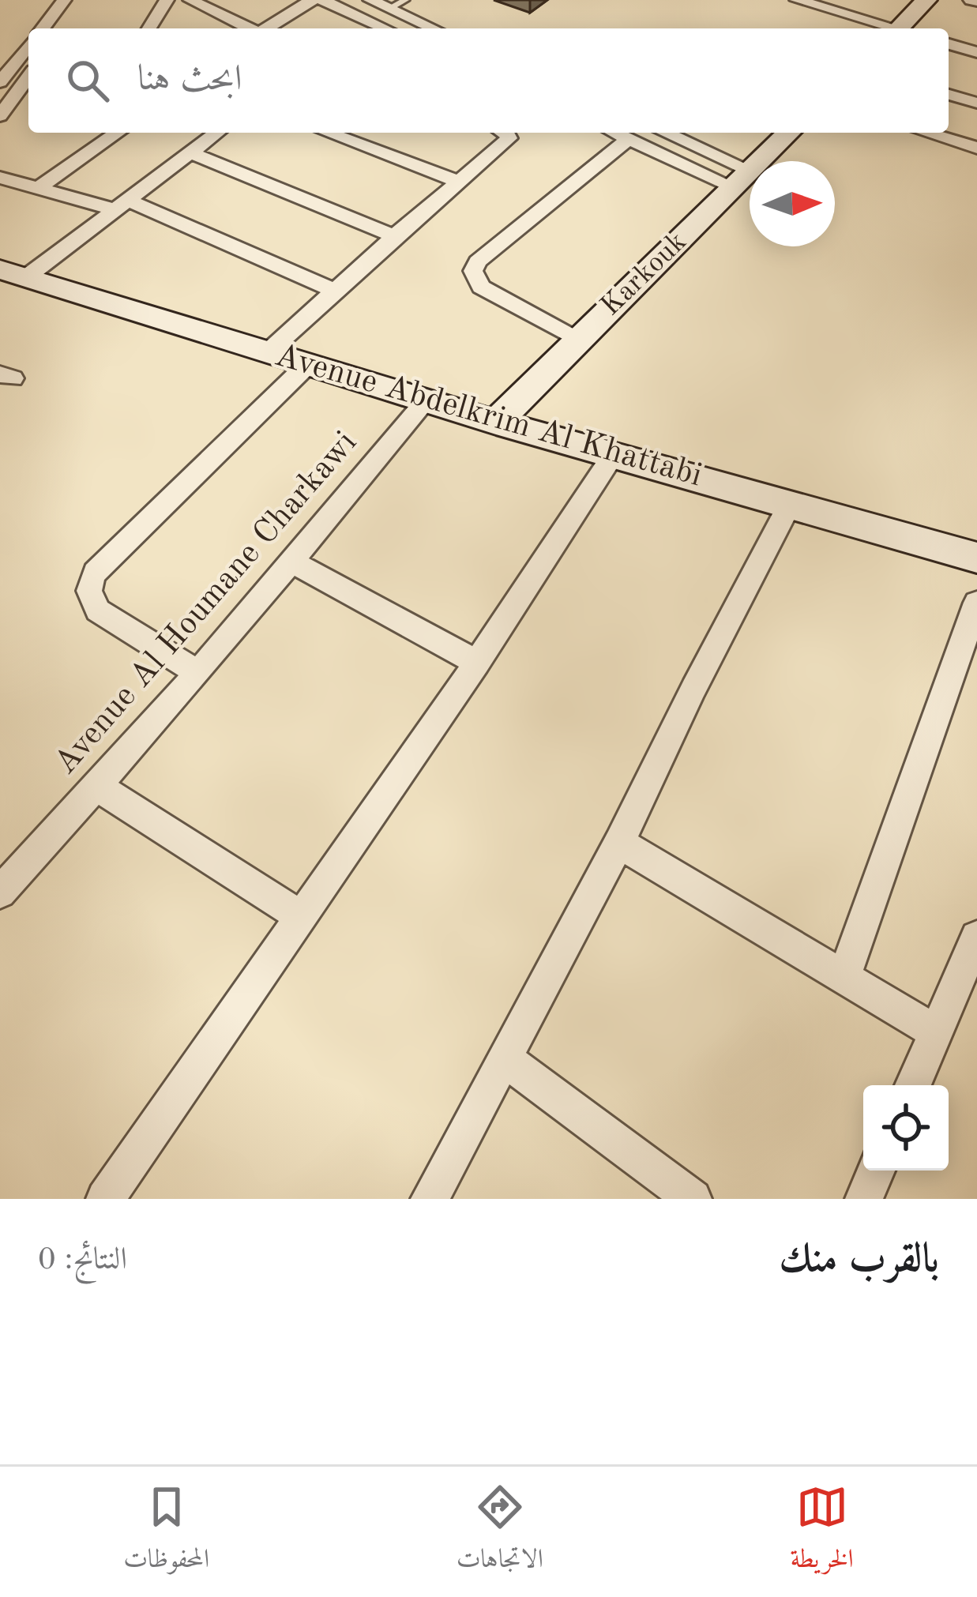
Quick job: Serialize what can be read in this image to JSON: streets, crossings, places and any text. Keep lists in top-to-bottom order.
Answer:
{
  "streets": {
    "main road": ["Karkouk", "Avenue Abdelkrim Al Khattabi"],
    "street": ["Avenue Al Houmane Charkawi"]
  },
  "crossings": [
    ["Karkouk", "Avenue Abdelkrim Al Khattabi"],
    ["Avenue Abdelkrim Al Khattabi", "Avenue Al Houmane Charkawi"]
  ],
  "north": "right",
  "page": {
    "search": "ابحث هنا",
    "heading": ["بالقرب منك", "النتائج: 0"],
    "nav": ["الخريطة", "الاتجاهات", "المحفوظات"]
  }
}
